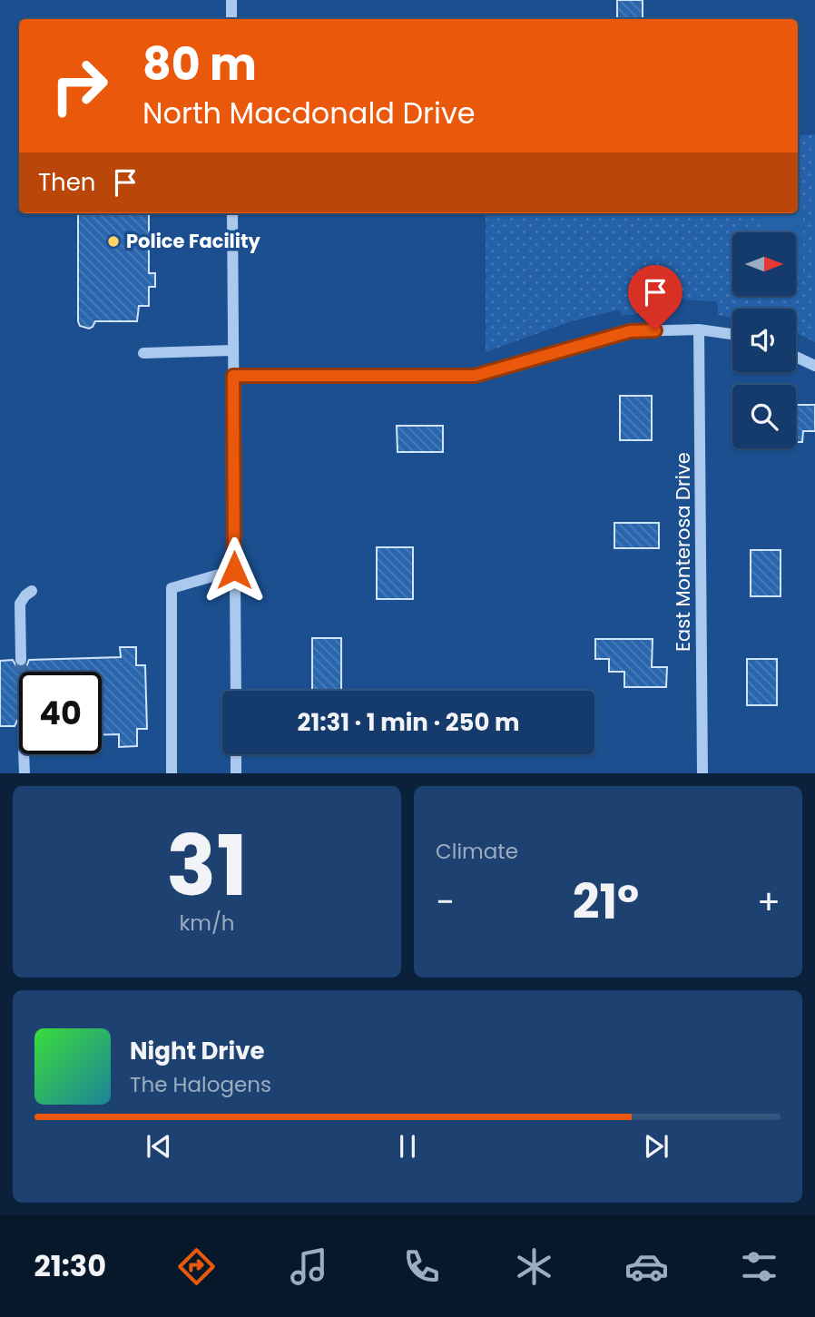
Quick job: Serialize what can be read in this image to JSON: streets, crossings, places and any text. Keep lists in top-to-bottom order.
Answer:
{
  "streets": {
    "street": ["East Monterosa Drive"]
  },
  "places": ["Police Facility"],
  "north": "right",
  "page": {
    "turn": ["80 m", "North Macdonald Drive"],
    "then": "Then",
    "limit": "40",
    "trip": "21:31 · 1 min · 250 m",
    "tile": [
      ["31", "km/h"],
      "Climate"
    ],
    "heat": ["−", "21°", "+"],
    "song": ["Night Drive", "The Halogens"],
    "tabs": "21:30"
  }
}
